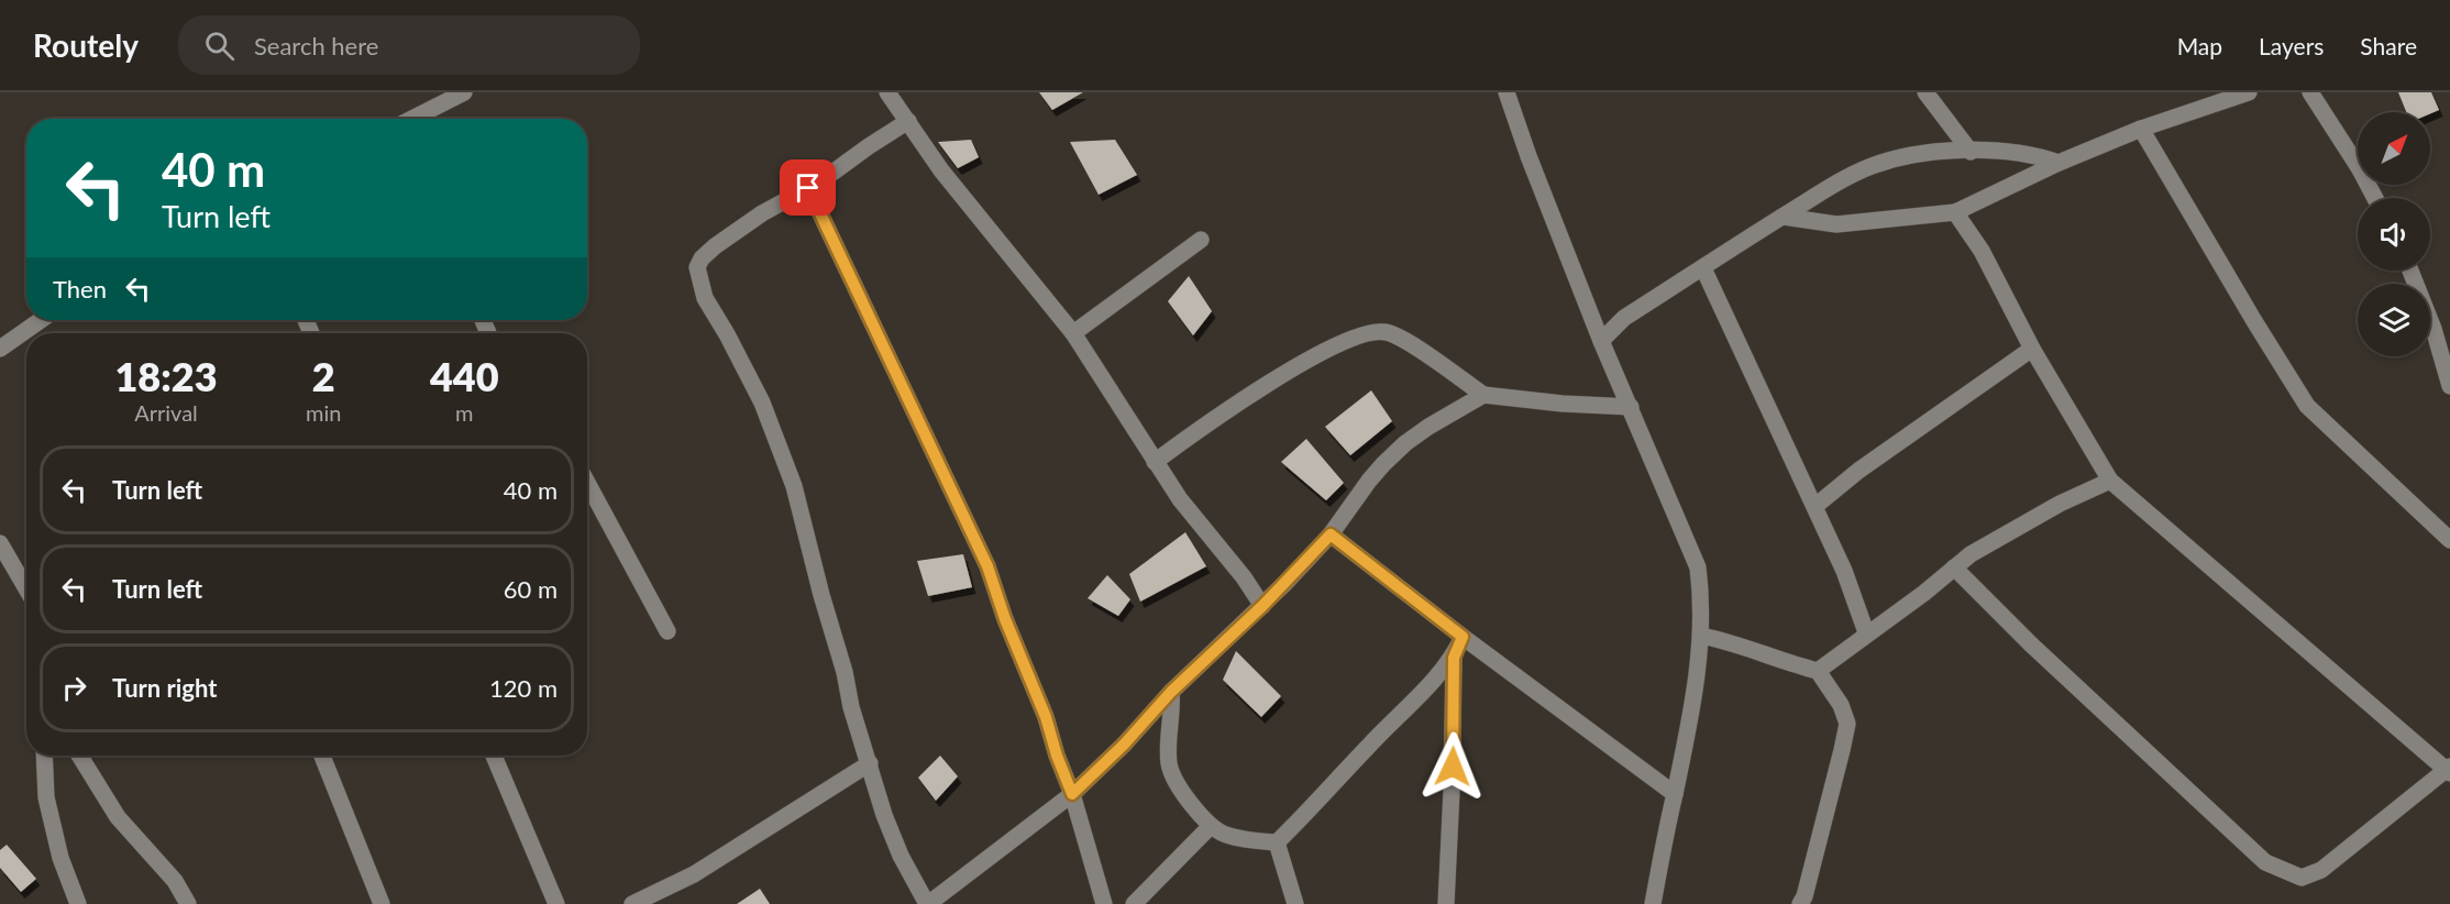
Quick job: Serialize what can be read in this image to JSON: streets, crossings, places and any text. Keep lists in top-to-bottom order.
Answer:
{
  "north": "top right",
  "page": {
    "header": "Routely",
    "search": "Search here",
    "nav": ["Map", "Layers", "Share"],
    "turn": ["40 m", "Turn left"],
    "then": "Then",
    "eta": [
      "18:23",
      "Arrival",
      "2",
      "min",
      "440",
      "m"
    ],
    "list": [
      {
        "name": "Turn left",
        "value": "40 m"
      },
      {
        "name": "Turn left",
        "value": "60 m"
      },
      {
        "name": "Turn right",
        "value": "120 m"
      }
    ]
  }
}
